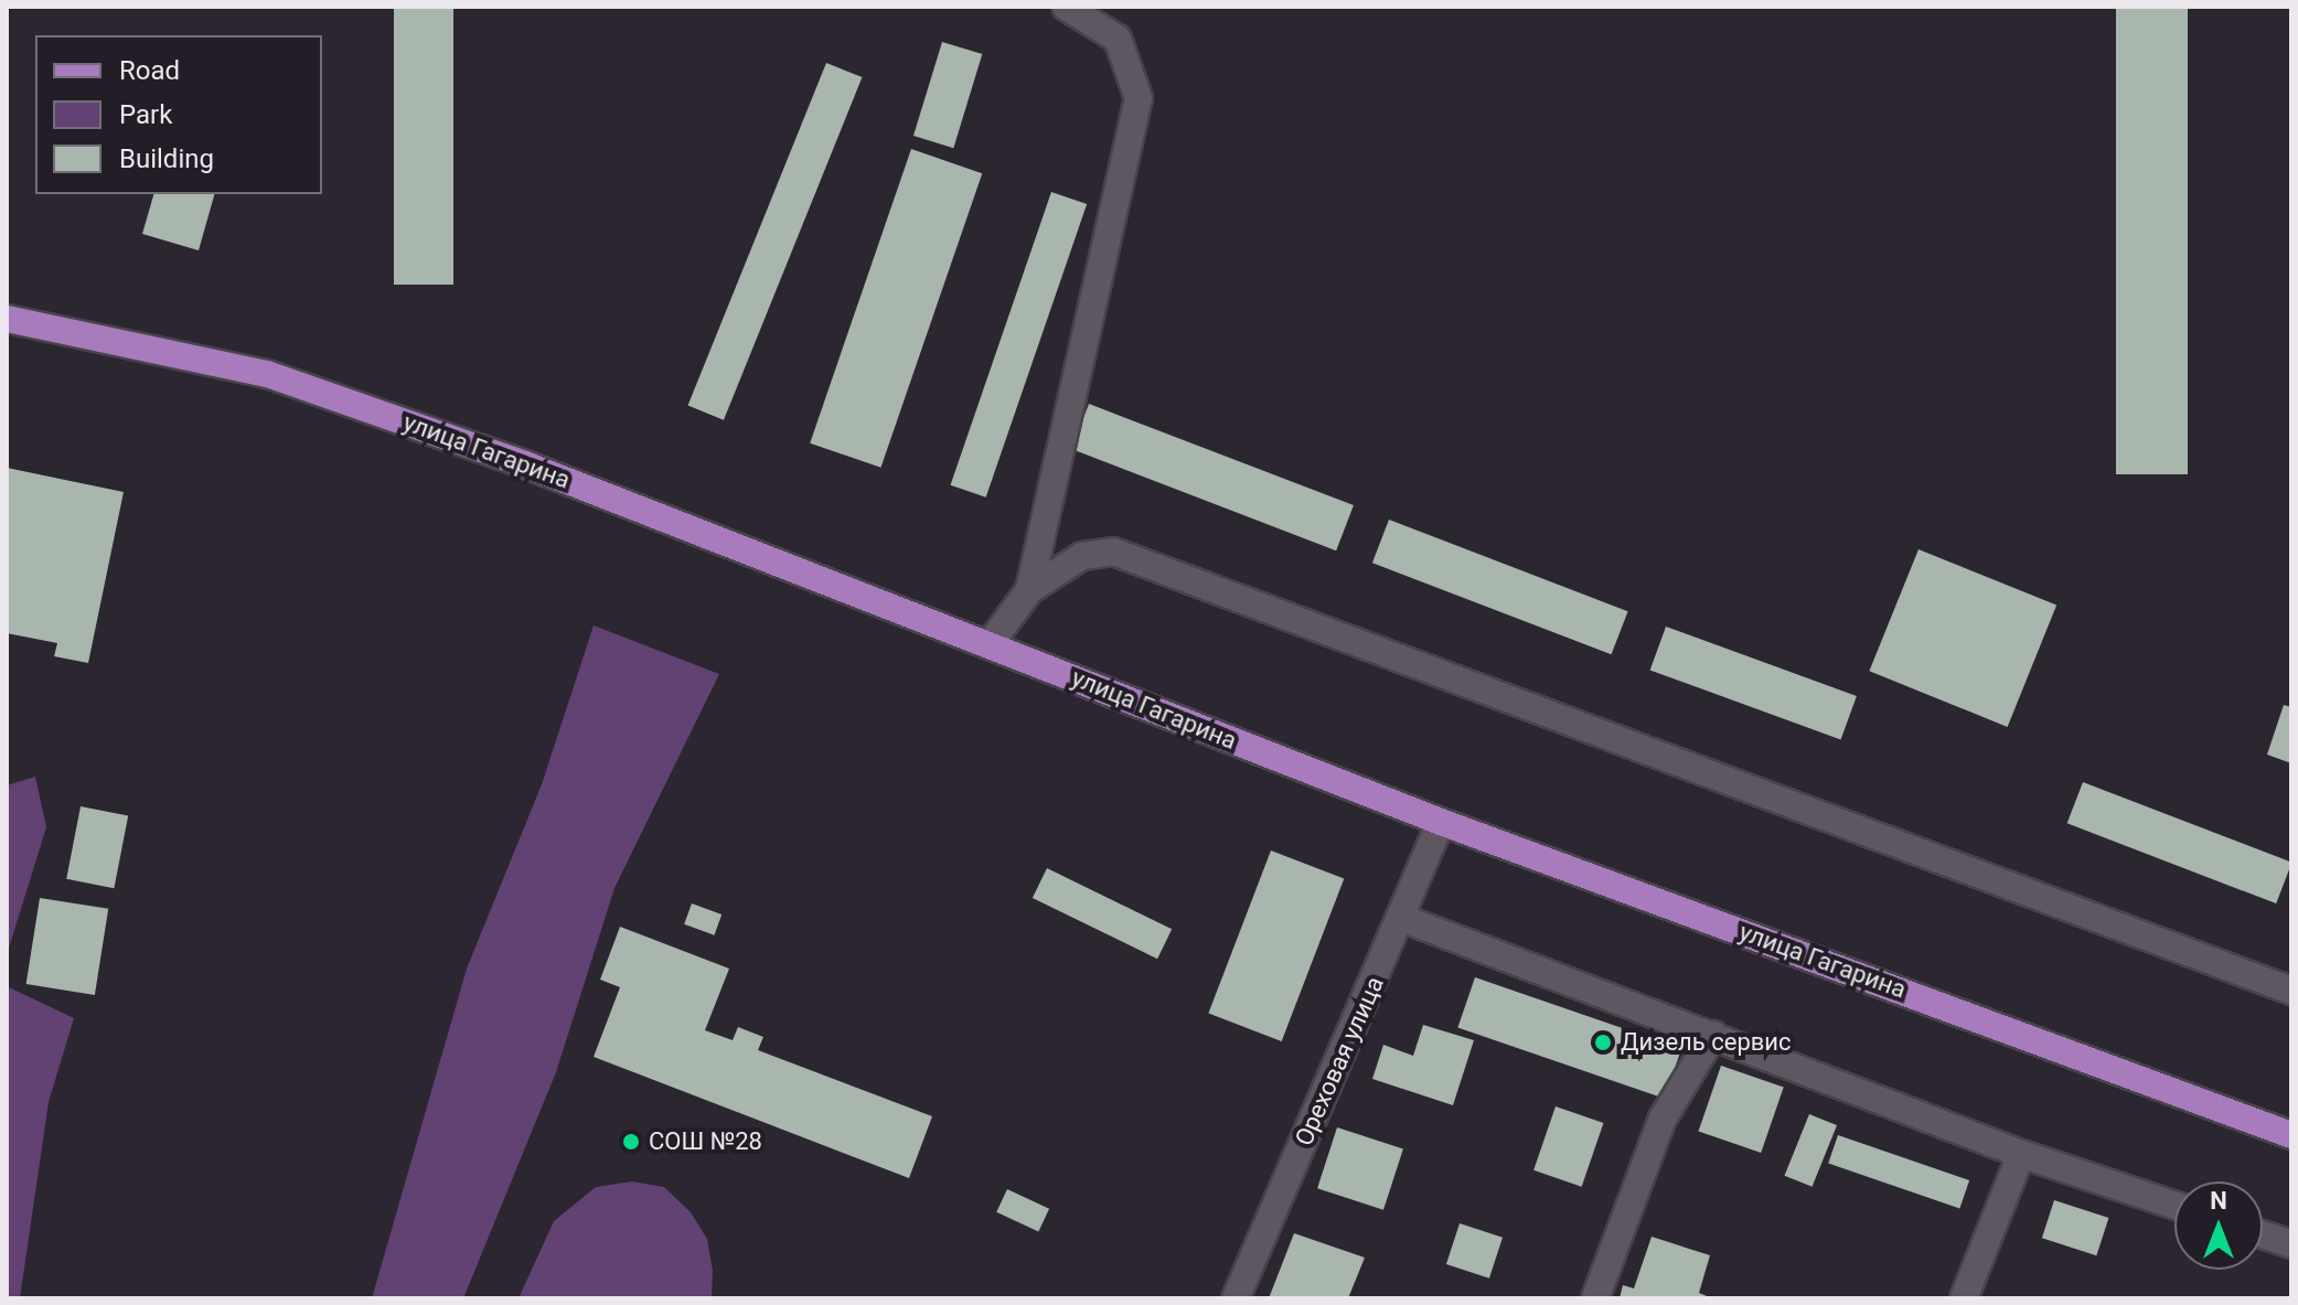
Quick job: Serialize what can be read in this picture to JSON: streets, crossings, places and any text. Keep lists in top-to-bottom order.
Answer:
{
  "streets": {
    "main road": ["улица Гагарина"],
    "street": ["Ореховая улица"]
  },
  "crossings": [
    ["улица Гагарина", "Ореховая улица"]
  ],
  "places": ["Дизель сервис", "СОШ №28"],
  "legend": ["Road", "Park", "Building"],
  "north": "top"
}
